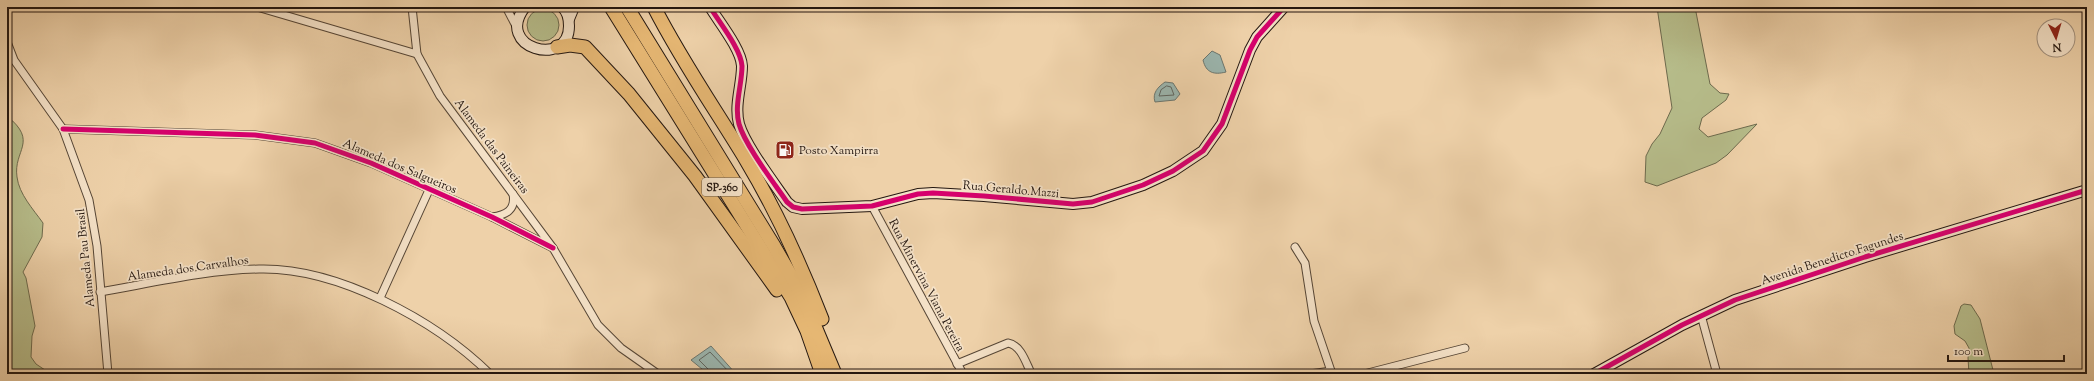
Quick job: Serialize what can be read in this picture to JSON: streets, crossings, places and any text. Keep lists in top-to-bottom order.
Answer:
{
  "streets": {
    "highway": ["SP-360"],
    "street": [
      "Alameda das Paineiras",
      "Alameda dos Salgueiros",
      "Rua Geraldo Mazzi",
      "Alameda Pau Brasil",
      "Avenida Benedicto Fagundes",
      "Alameda dos Carvalhos",
      "Rua Minervina Viana Pereira"
    ]
  },
  "crossings": [
    ["Alameda das Paineiras", "Alameda dos Salgueiros"],
    ["Alameda dos Salgueiros", "Alameda Pau Brasil"],
    ["Rua Geraldo Mazzi", "Rua Minervina Viana Pereira"],
    ["Alameda Pau Brasil", "Alameda dos Carvalhos"]
  ],
  "places": {
    "fuel station": ["Posto Xampirra"]
  },
  "scale_bar": "100 m",
  "north": "bottom"
}
